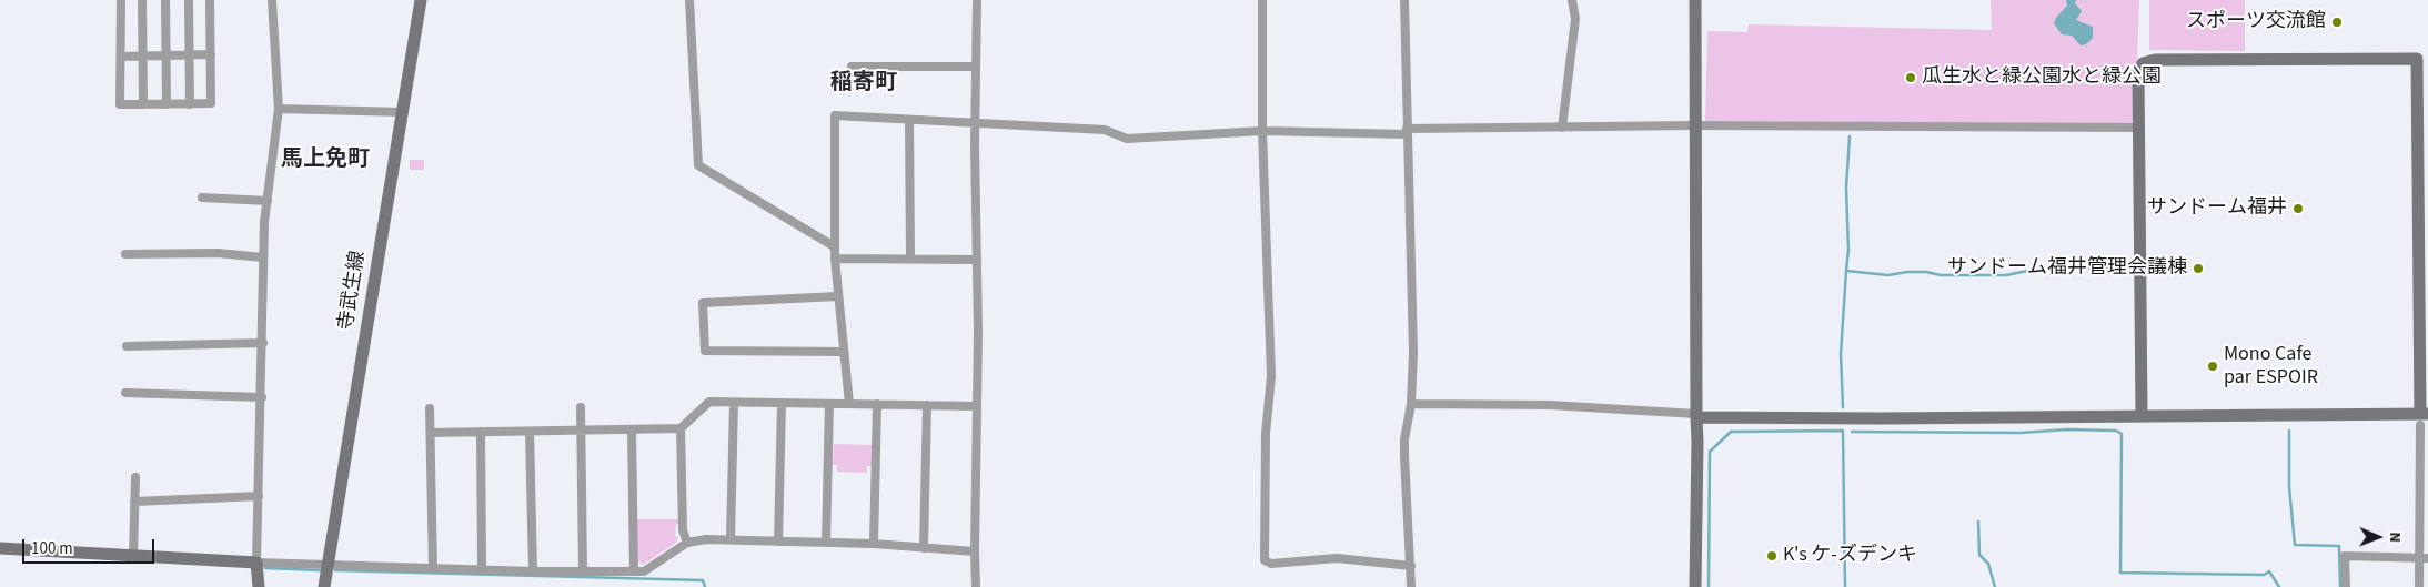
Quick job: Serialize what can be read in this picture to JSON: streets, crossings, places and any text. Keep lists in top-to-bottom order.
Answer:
{
  "streets": {
    "street": ["寺武生線"]
  },
  "districts": ["稲寄町", "馬上免町"],
  "places": [
    "スポーツ交流館",
    "瓜生水と緑公園水と緑公園",
    "サンドーム福井",
    "サンドーム福井管理会議棟",
    "Mono Cafe par ESPOIR",
    "K's ケ-ズデンキ"
  ],
  "scale_bar": "100 m",
  "north": "right"
}
